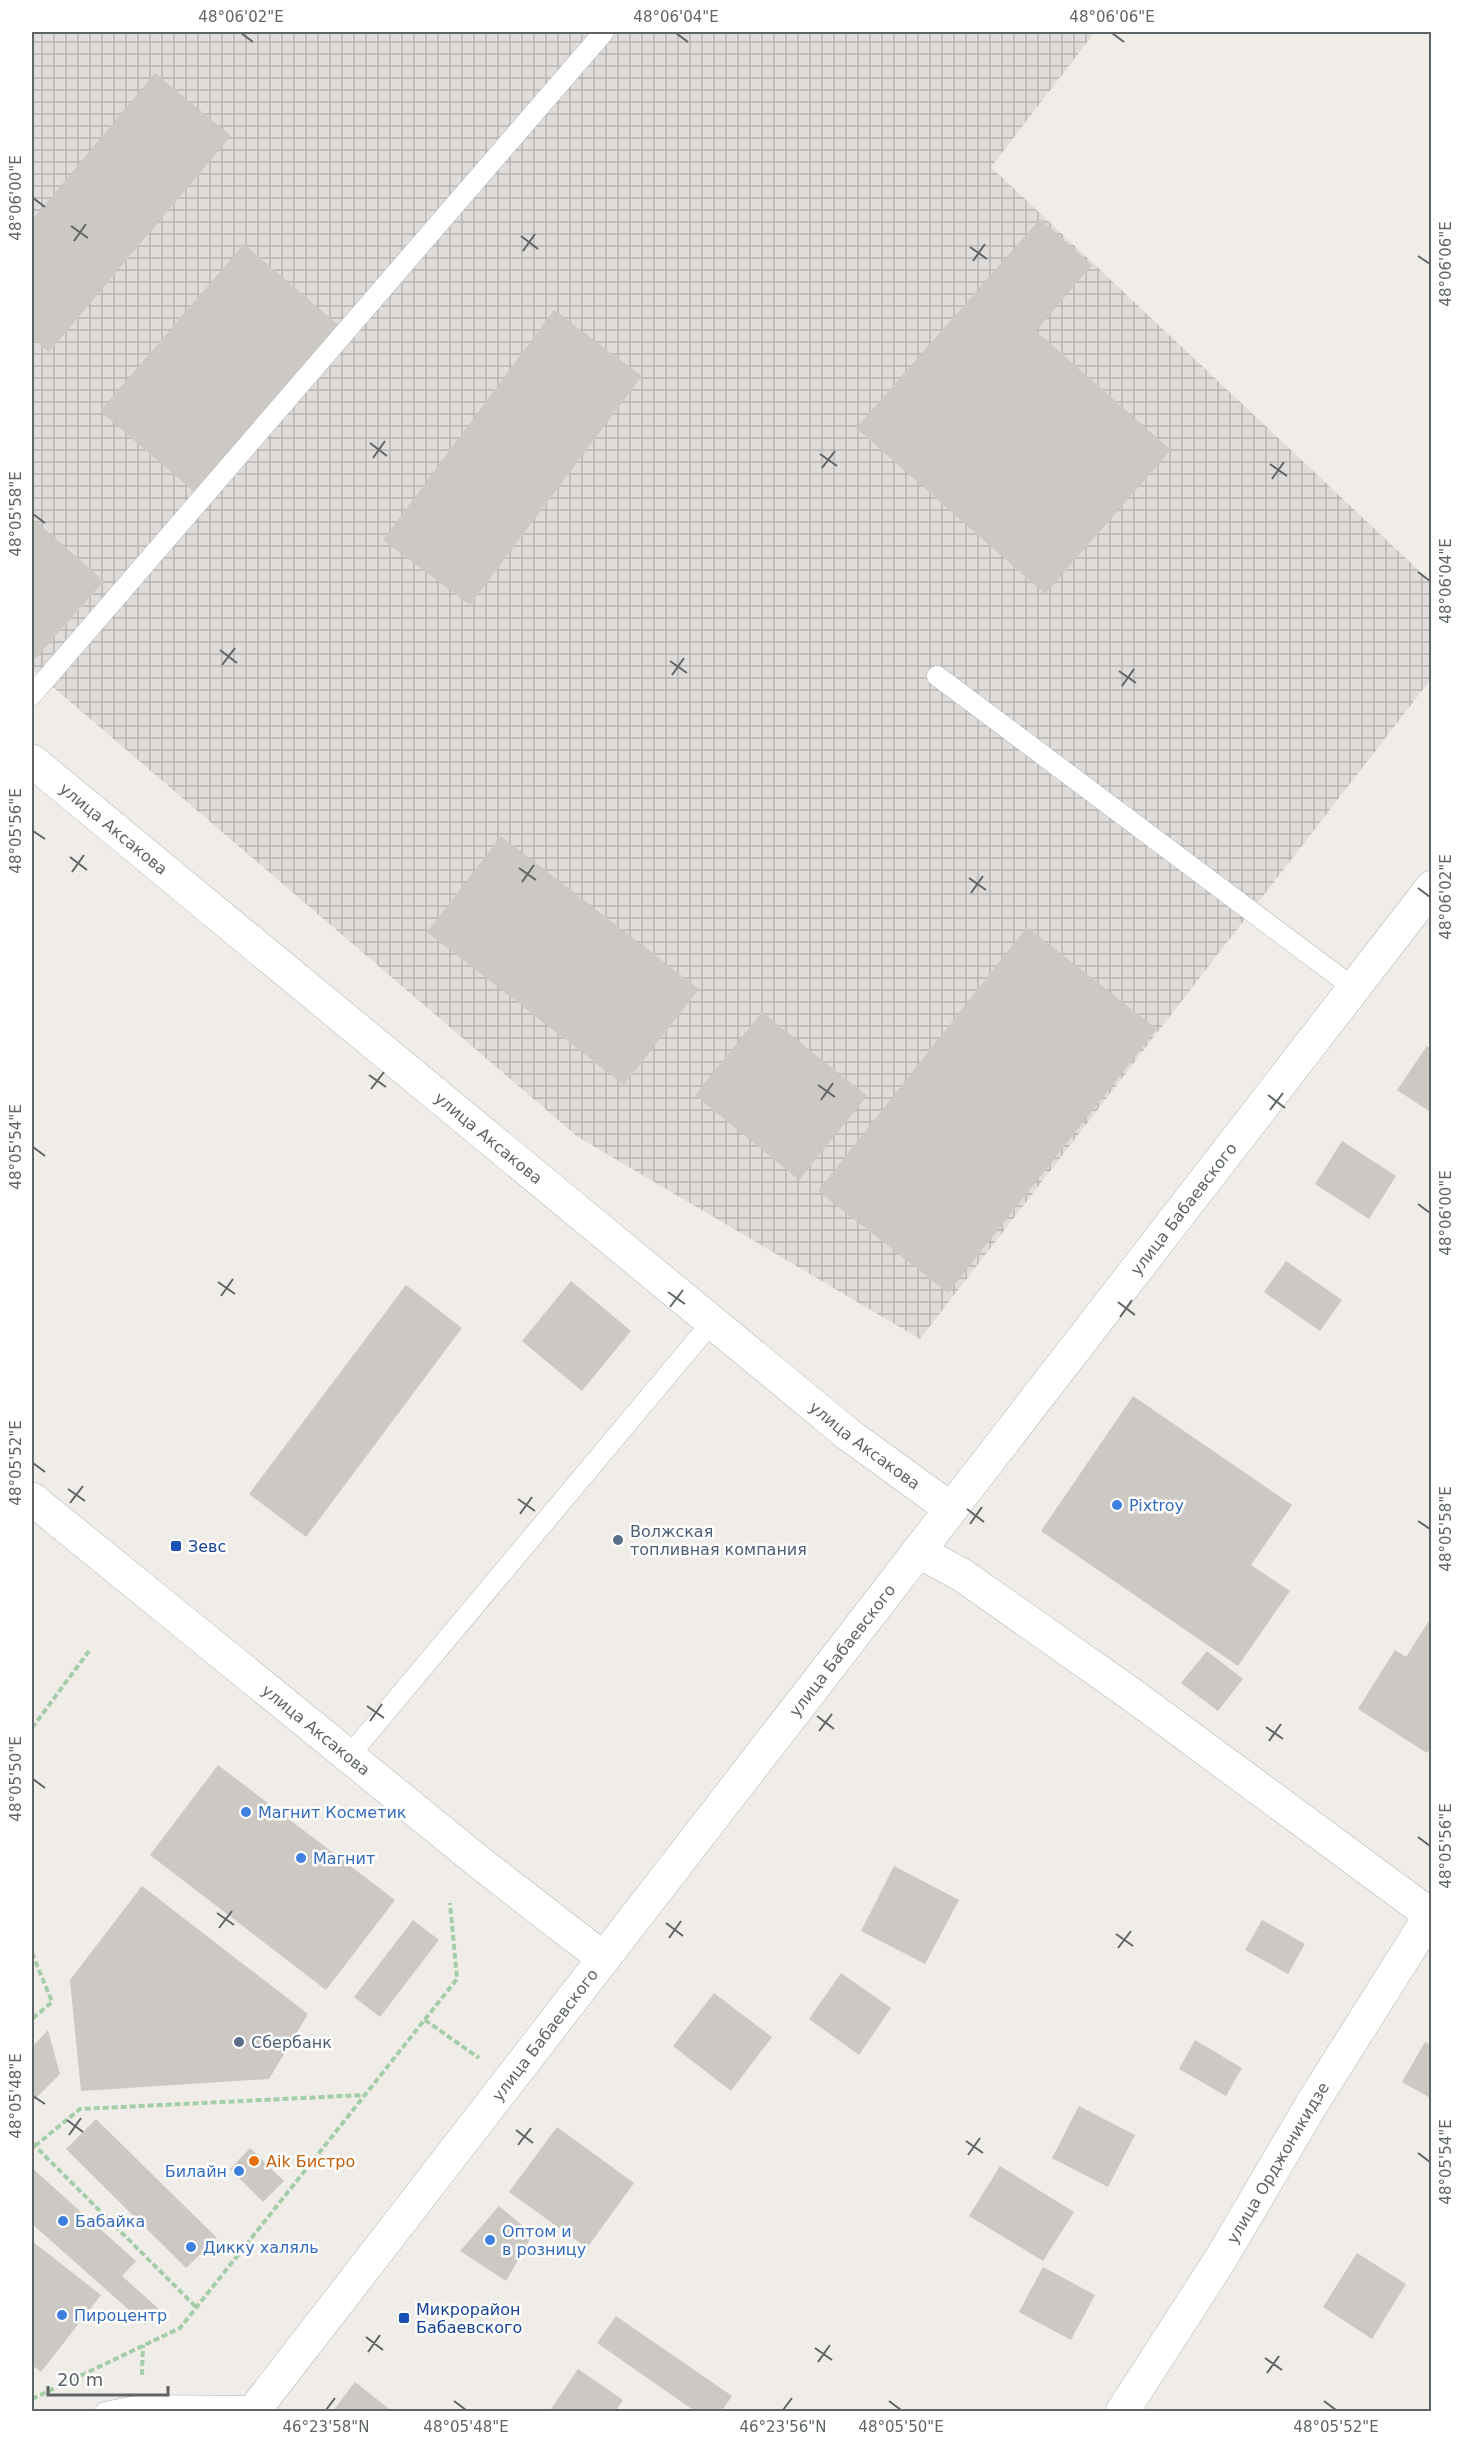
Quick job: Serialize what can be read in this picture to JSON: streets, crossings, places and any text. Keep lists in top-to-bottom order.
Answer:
{
  "streets": {
    "main road": ["улица Аксакова", "улица Бабаевского", "улица Орджоникидзе"]
  },
  "crossings": [
    ["улица Аксакова", "улица Бабаевского"]
  ],
  "places": {
    "other": [
      "Pixtroy",
      "Волжская топливная компания",
      "Магнит Косметик",
      "Магнит",
      "Сбербанк",
      "Aik Бистро",
      "Билайн",
      "Бабайка",
      "Оптом и в розницу",
      "Дикку халяль",
      "Пироцентр"
    ],
    "transit": ["Зевс", "Микрорайон Бабаевского"]
  },
  "scale_bar": "20 m",
  "coordinates": [
    "48°06'02\"E",
    "48°06'04\"E",
    "48°06'06\"E",
    "48°06'00\"E",
    "48°05'58\"E",
    "48°05'56\"E",
    "48°05'54\"E",
    "48°05'52\"E",
    "48°05'50\"E",
    "48°05'48\"E",
    "46°23'58\"N",
    "46°23'56\"N"
  ]
}
